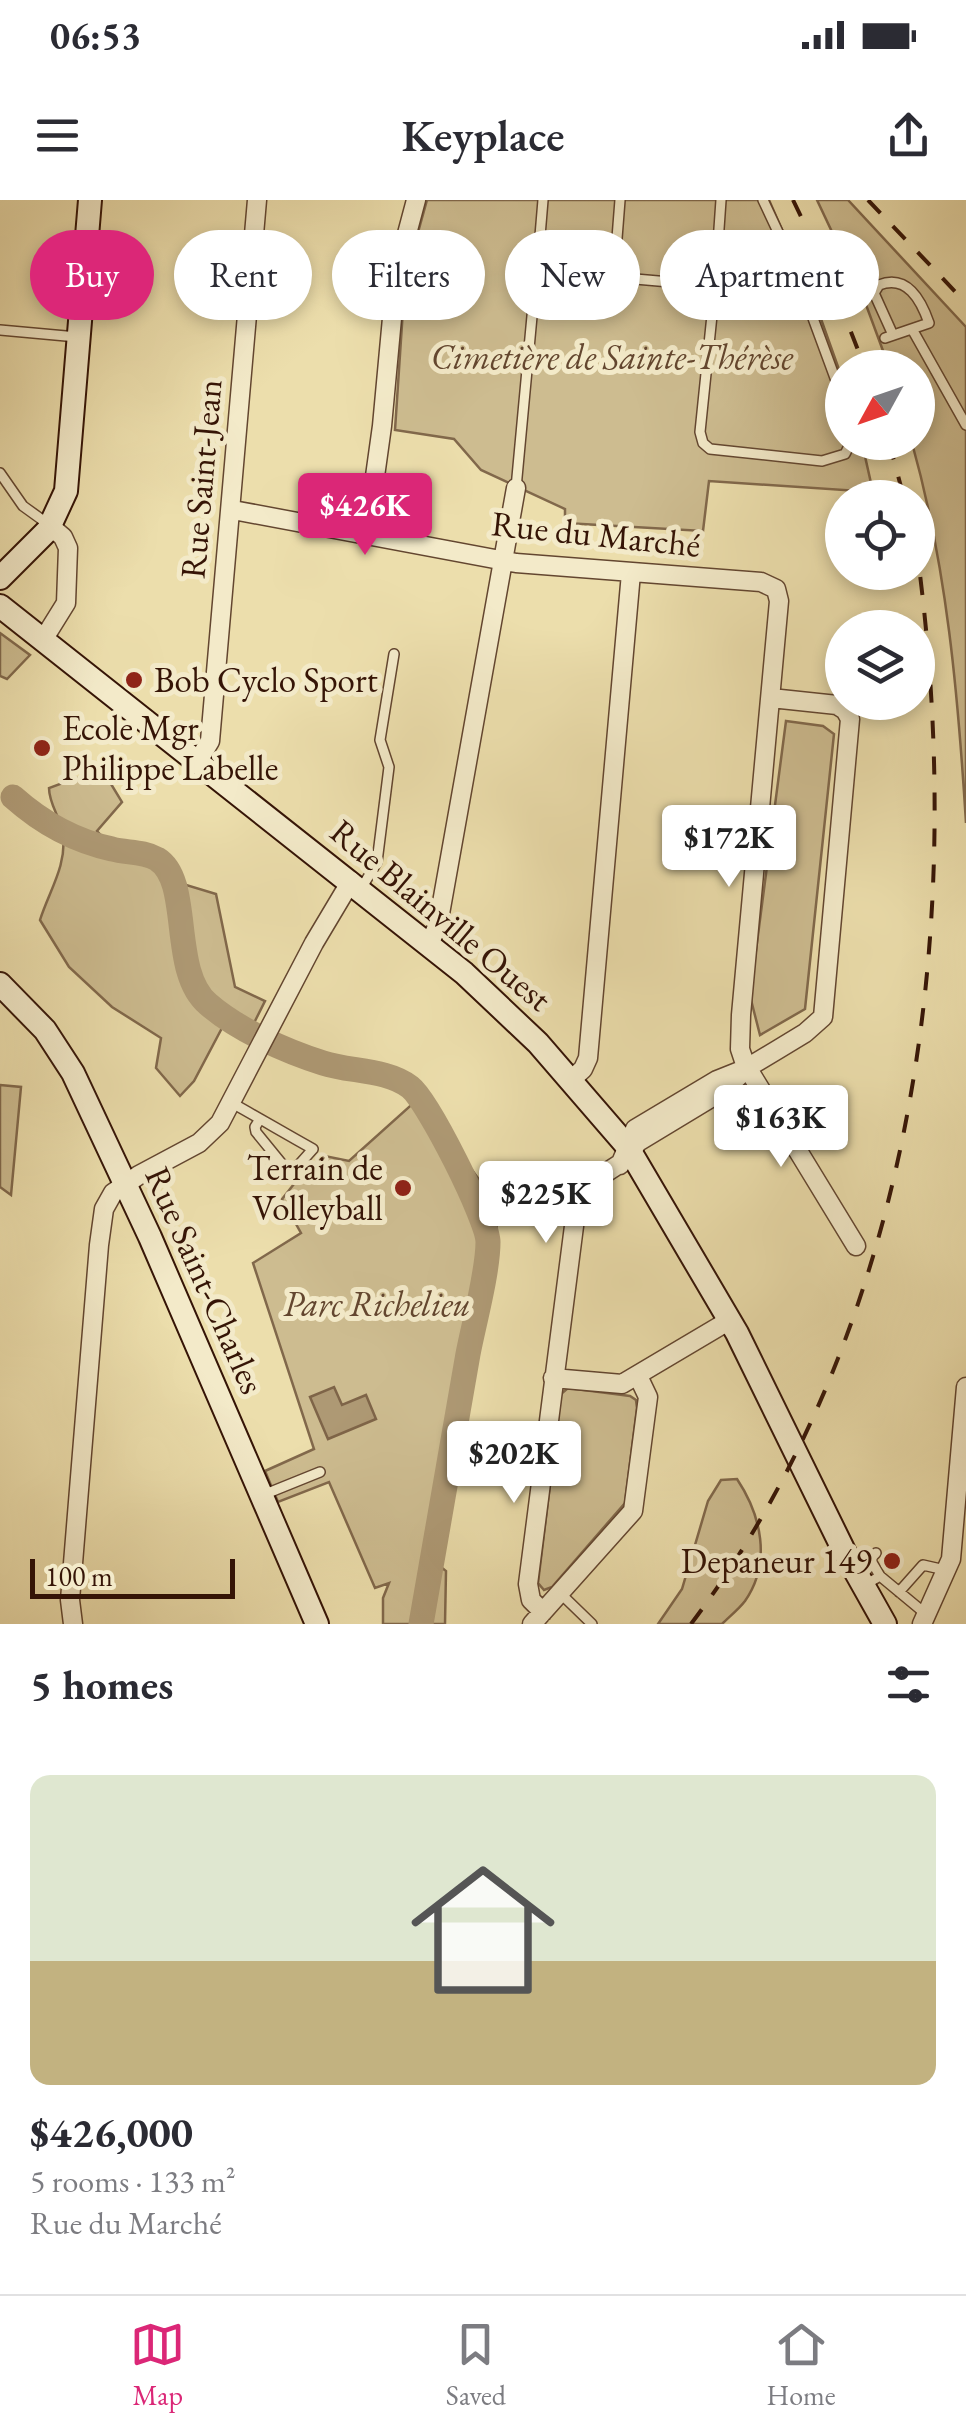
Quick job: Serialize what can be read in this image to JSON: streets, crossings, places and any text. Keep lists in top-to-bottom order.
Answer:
{
  "streets": {
    "street": [
      "Rue Saint-Jean",
      "Rue du Marché",
      "Rue Blainville Ouest",
      "Rue Saint-Charles"
    ]
  },
  "crossings": [
    ["Rue Saint-Jean", "Rue du Marché"],
    ["Rue Saint-Jean", "Rue Blainville Ouest"]
  ],
  "parks": ["Cimetière de Sainte-Thérèse", "Parc Richelieu"],
  "places": [
    "Bob Cyclo Sport",
    "Ecole Mgr Philippe Labelle",
    "Terrain de Volleyball",
    "Depaneur 149"
  ],
  "scale_bar": "100 m",
  "north": "bottom left",
  "page": {
    "status": "06:53",
    "header": "Keyplace",
    "chip": [
      "Buy",
      "Rent",
      "Filters",
      "New",
      "Apartment"
    ],
    "price": [
      "$426K",
      "$172K",
      "$163K",
      "$225K",
      "$202K"
    ],
    "scale": "100 m",
    "heading": "5 homes",
    "list": [
      {
        "name": "$426,000",
        "note": "5 rooms · 133 m² · Rue du Marché"
      }
    ],
    "tabs": ["Map", "Saved", "Home"]
  }
}
